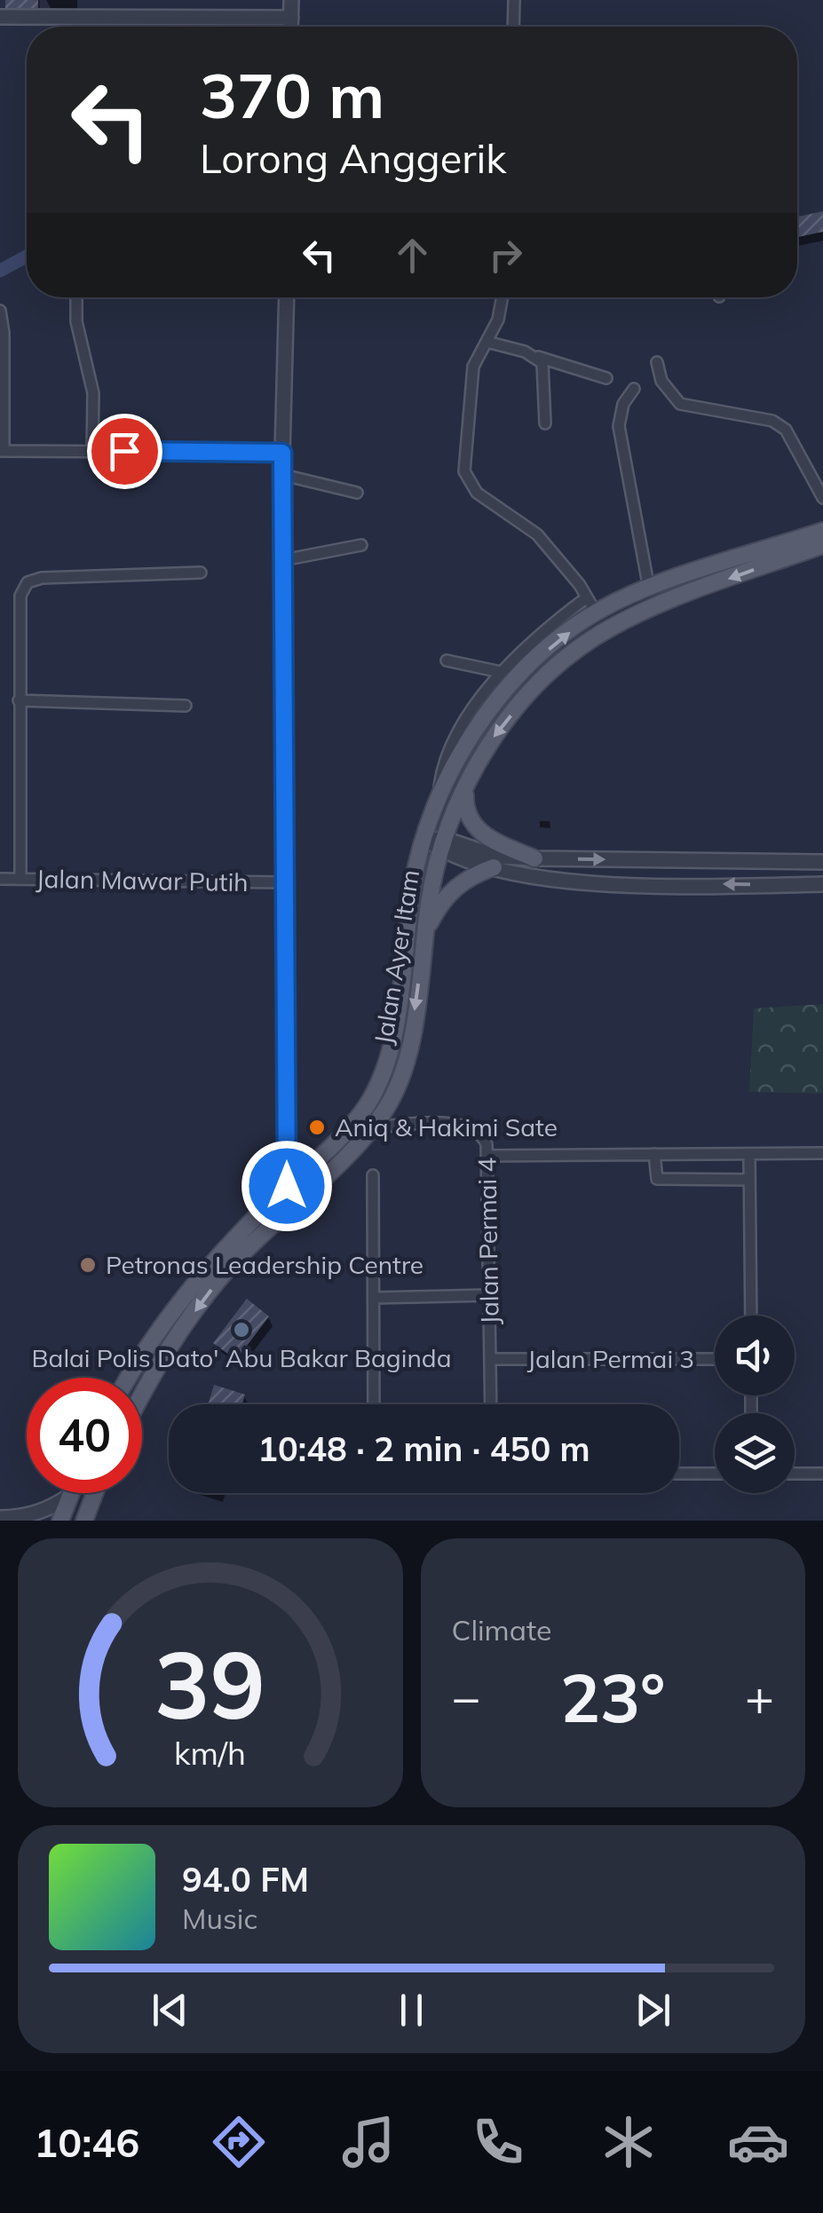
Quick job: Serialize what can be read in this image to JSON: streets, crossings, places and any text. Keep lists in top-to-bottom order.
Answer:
{
  "streets": {
    "main road": ["Jalan Ayer Itam"],
    "street": ["Jalan Mawar Putih", "Jalan Permai 4", "Jalan Permai 3"]
  },
  "crossings": [
    ["Jalan Ayer Itam", "Jalan Permai 4"],
    ["Jalan Permai 4", "Jalan Permai 3"]
  ],
  "places": ["Aniq & Hakimi Sate", "Petronas Leadership Centre", "Balai Polis Dato' Abu Bakar Baginda"],
  "page": {
    "turn": ["370 m", "Lorong Anggerik"],
    "limit": "40",
    "trip": "10:48 · 2 min · 450 m",
    "tile": "Climate",
    "heat": ["−", "23°", "+"],
    "song": ["94.0 FM", "Music"],
    "tabs": "10:46",
    "gauge": ["39", "km/h"]
  }
}
